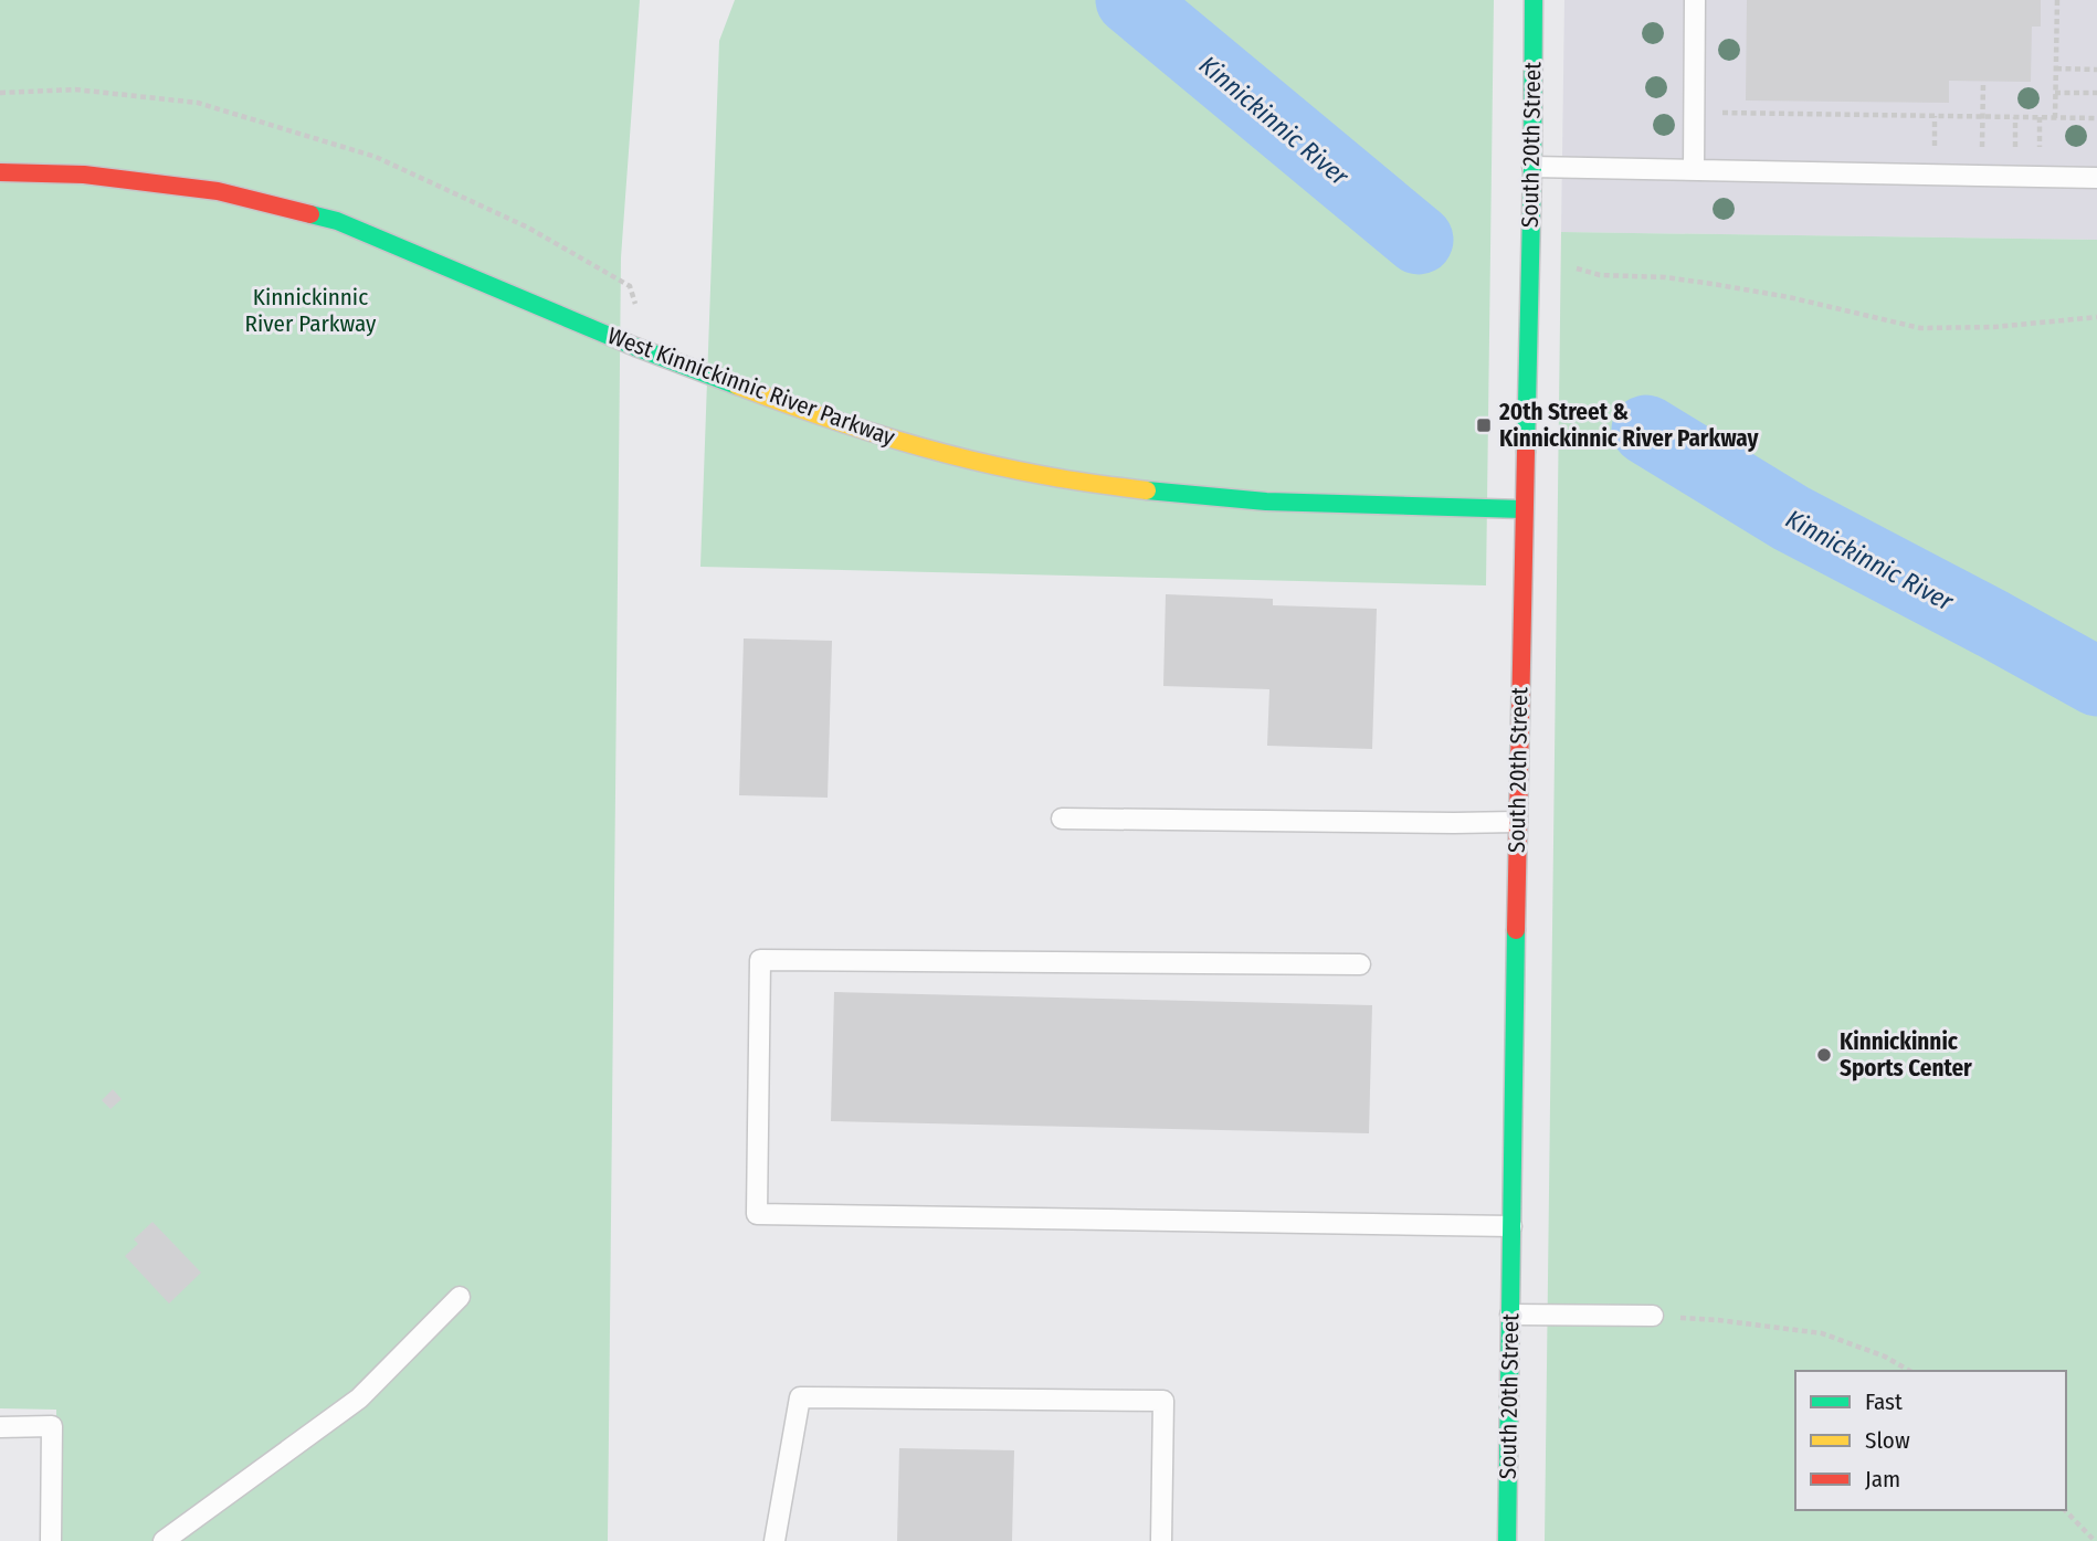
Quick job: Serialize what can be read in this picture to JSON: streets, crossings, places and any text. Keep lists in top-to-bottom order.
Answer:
{
  "streets": {
    "street": ["South 20th Street", "West Kinnickinnic River Parkway"]
  },
  "crossings": [
    ["South 20th Street", "West Kinnickinnic River Parkway"]
  ],
  "water": ["Kinnickinnic River"],
  "parks": ["Kinnickinnic River Parkway"],
  "places": {
    "transit": ["20th Street & Kinnickinnic River Parkway"],
    "other": ["Kinnickinnic Sports Center"]
  },
  "legend": ["Fast", "Slow", "Jam"]
}
